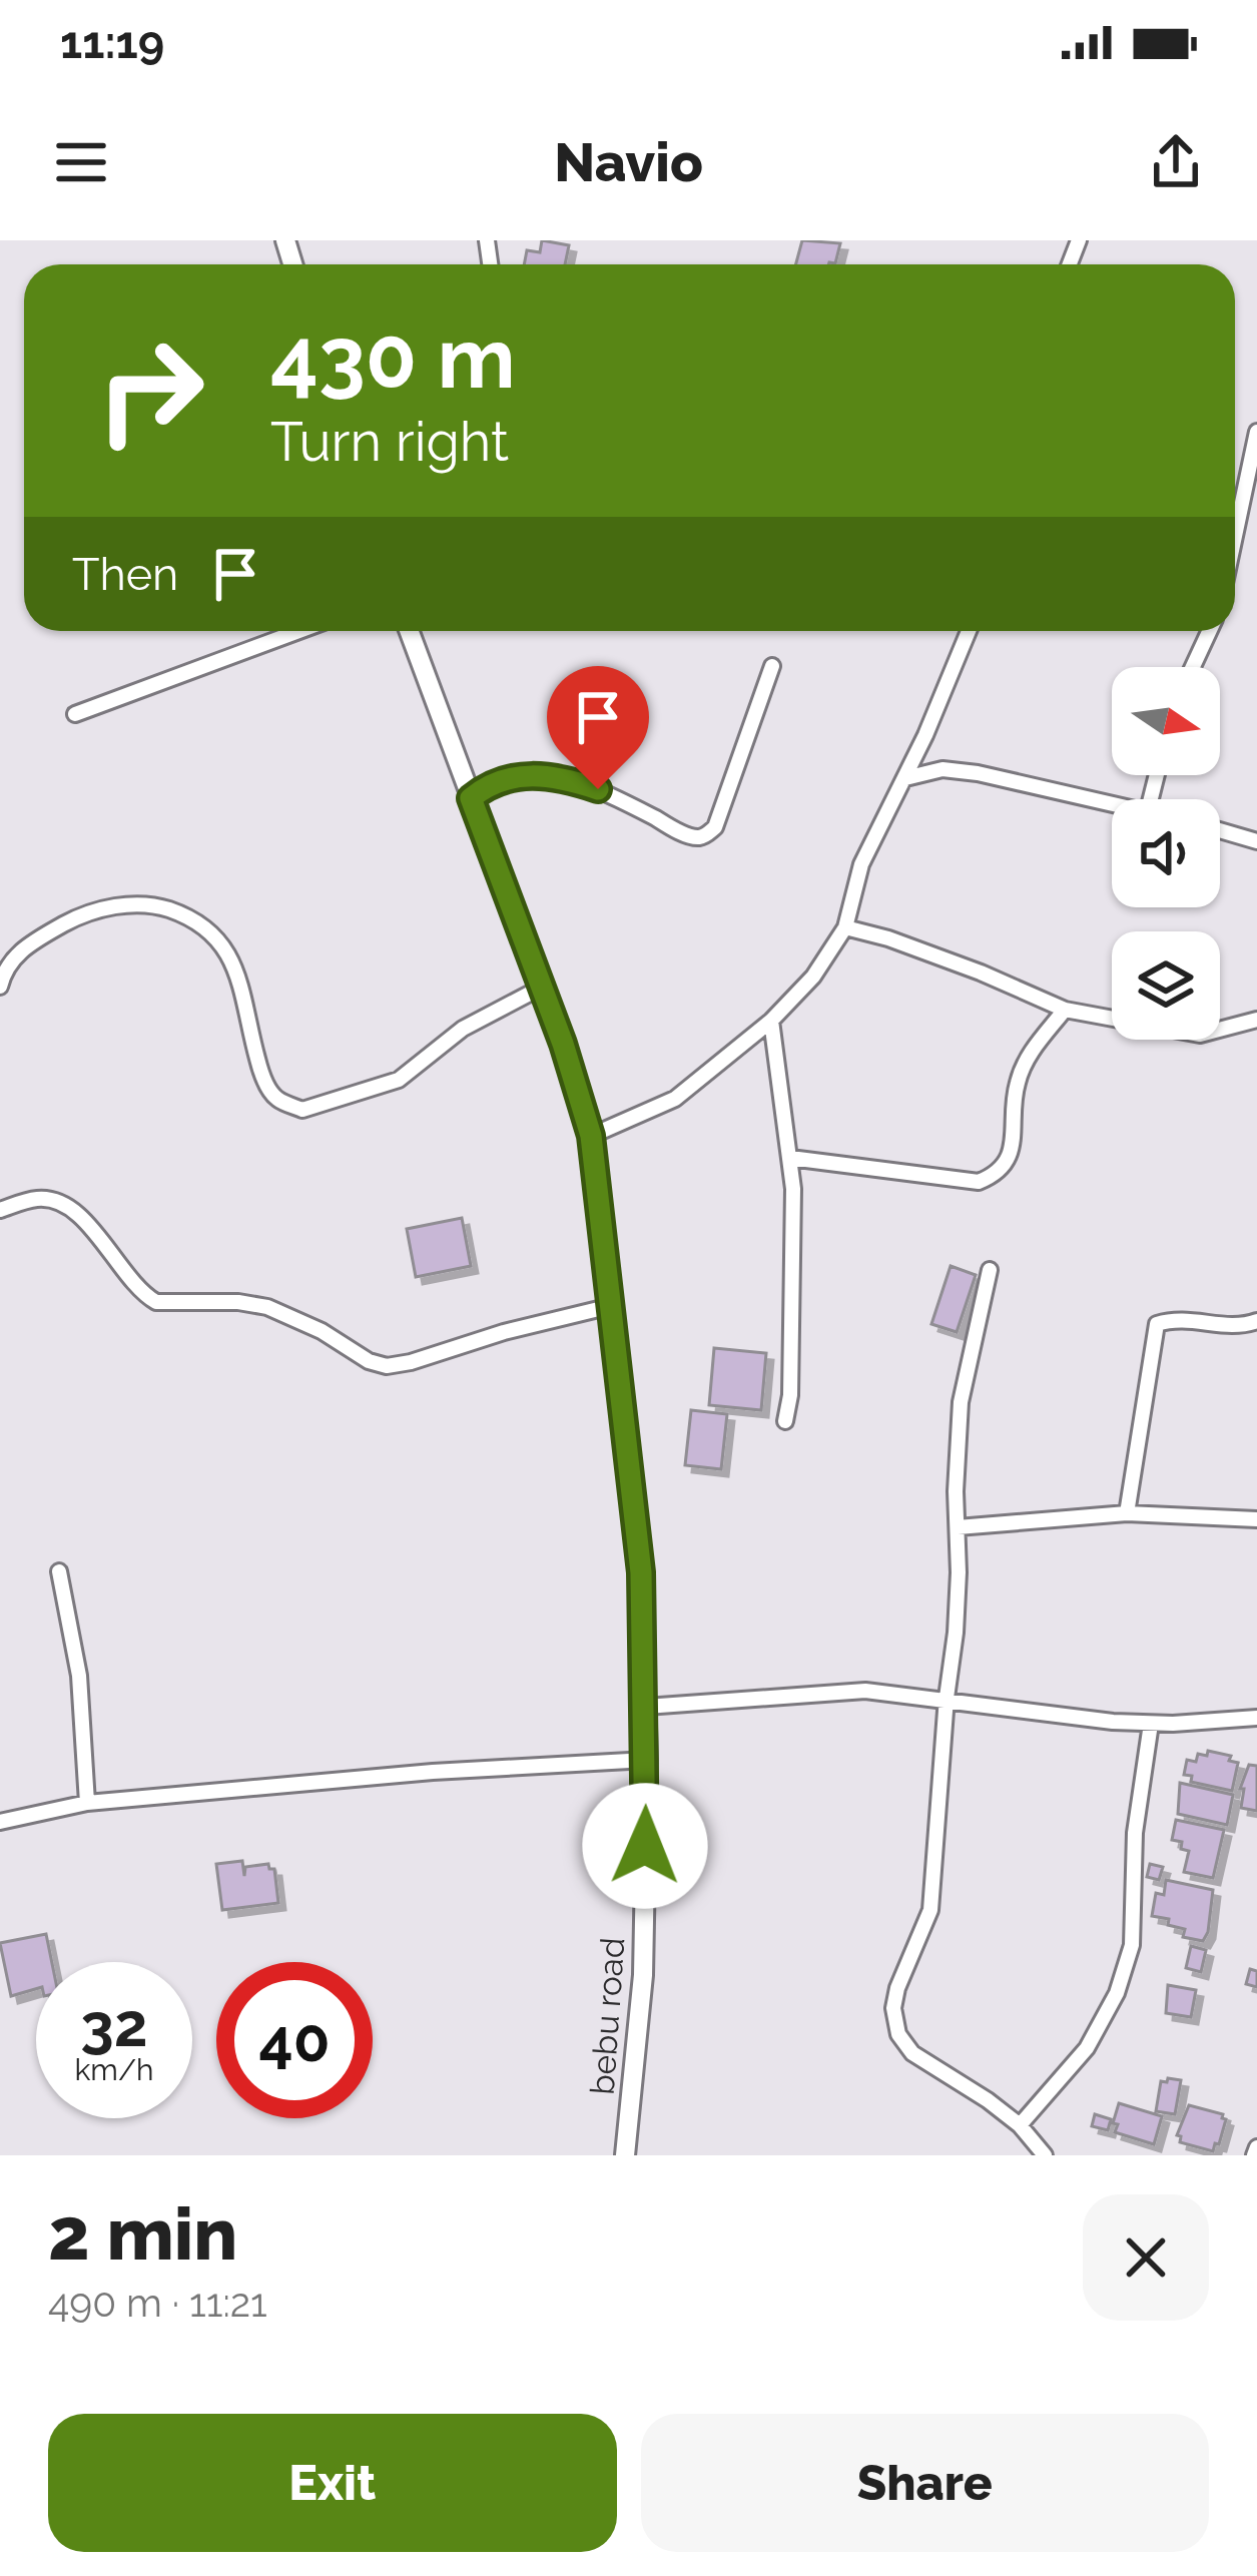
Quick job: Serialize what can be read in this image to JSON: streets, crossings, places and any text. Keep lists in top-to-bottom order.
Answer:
{
  "streets": {
    "street": ["bebu road"]
  },
  "north": "right",
  "page": {
    "status": "11:19",
    "header": "Navio",
    "turn": ["430 m", "Turn right"],
    "then": "Then",
    "speed": "32 km/h",
    "limit": "40",
    "heading": ["2 min", "490 m · 11:21"],
    "buttons": ["Exit", "Share"]
  }
}
